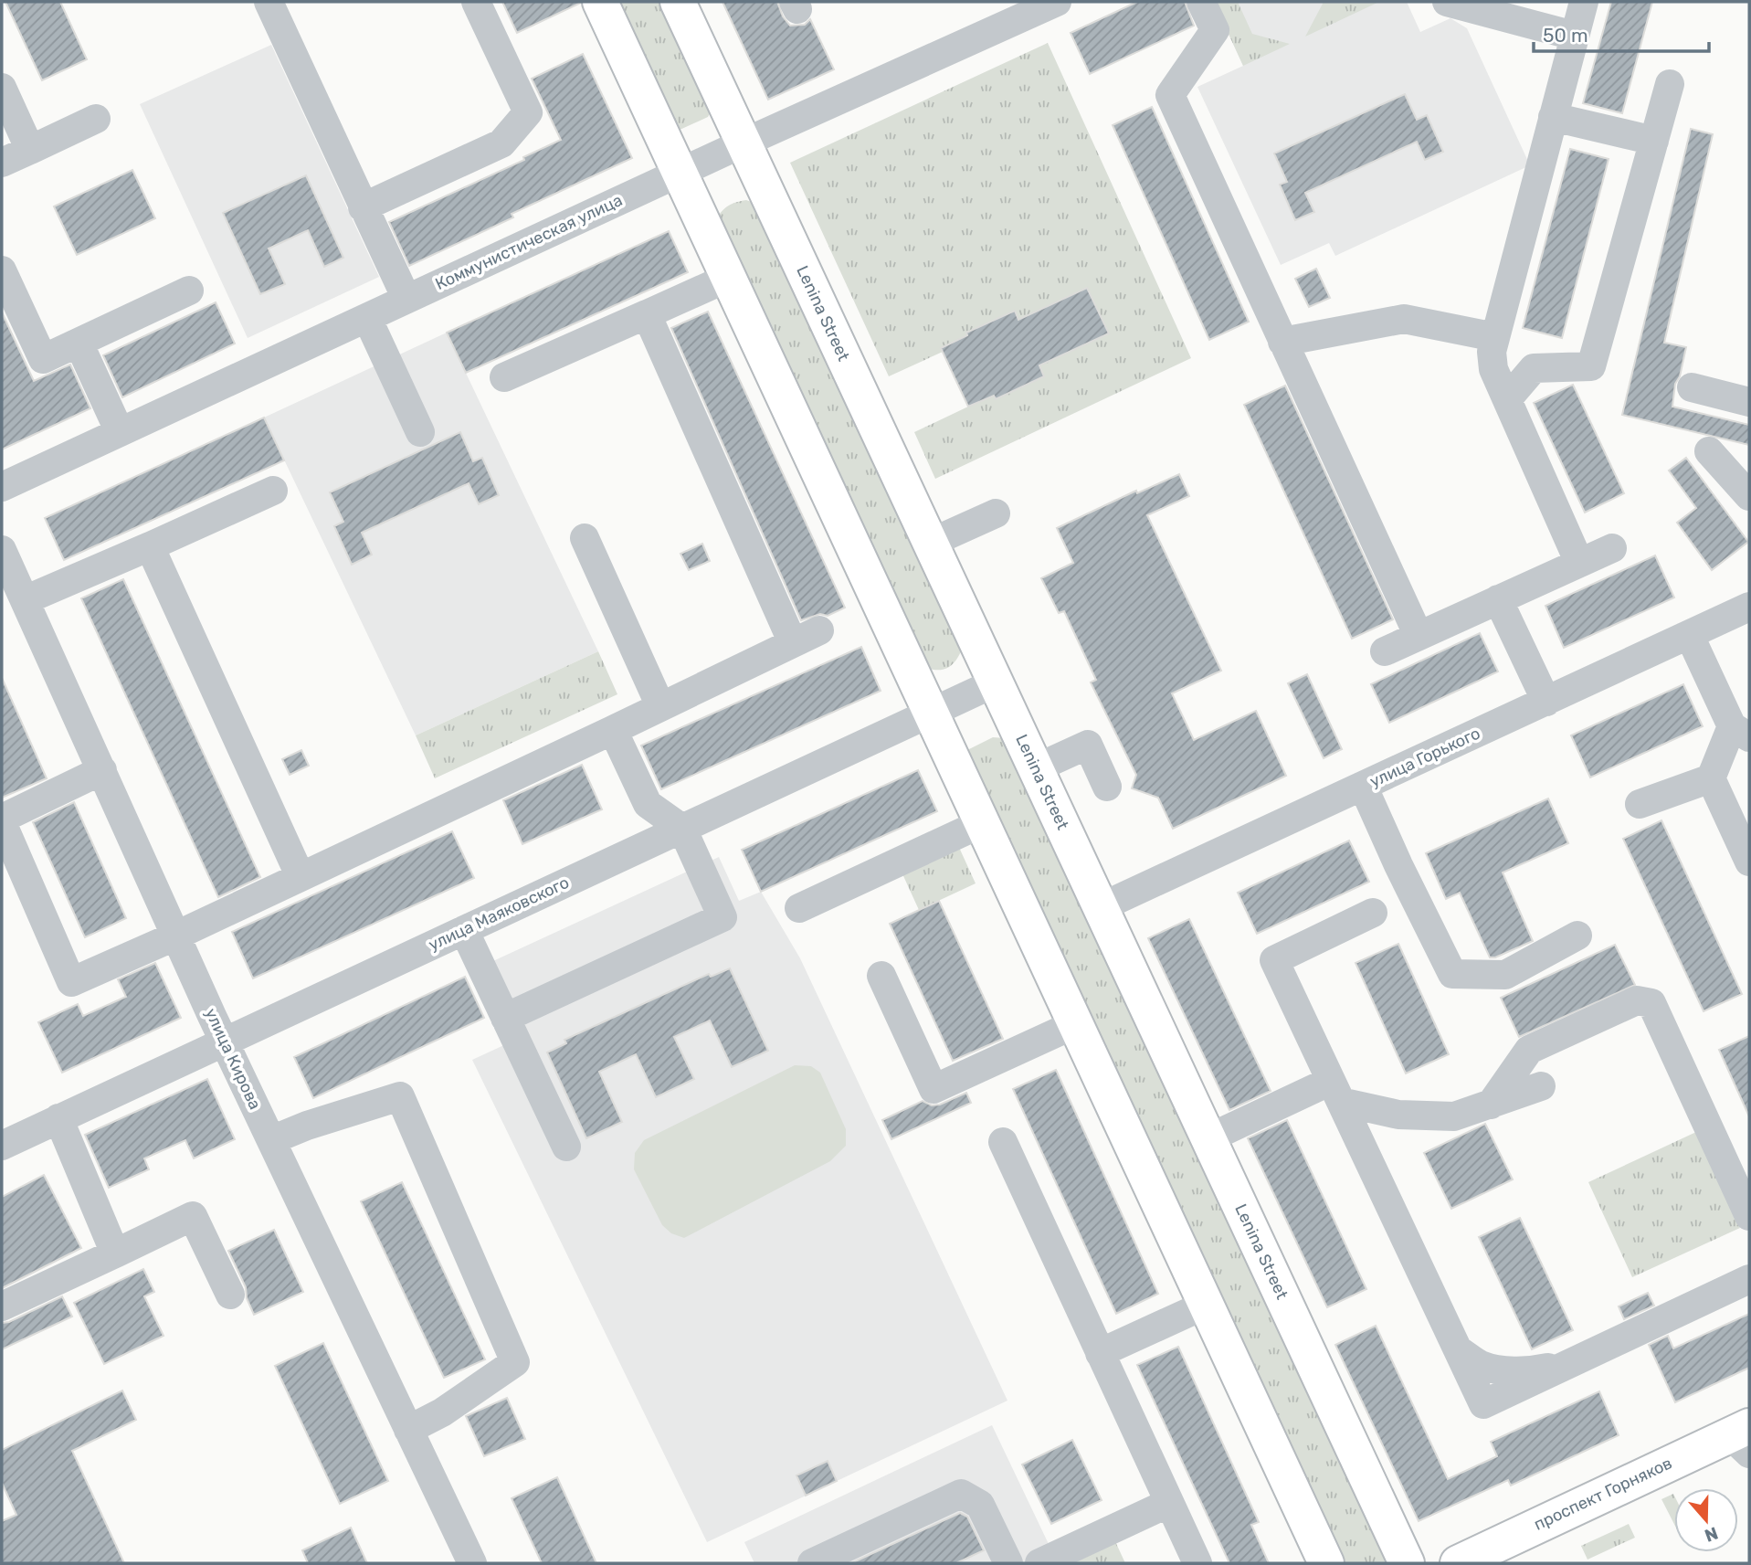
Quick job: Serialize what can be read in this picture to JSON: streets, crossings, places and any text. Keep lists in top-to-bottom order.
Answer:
{
  "streets": {
    "main road": ["Lenina Street", "проспект Горняков"],
    "street": [
      "Коммунистическая улица",
      "улица Горького",
      "улица Маяковского",
      "улица Кирова"
    ]
  },
  "crossings": [
    ["Коммунистическая улица", "Lenina Street"],
    ["Lenina Street", "улица Горького"],
    ["Lenina Street", "улица Маяковского"],
    ["улица Маяковского", "улица Кирова"]
  ],
  "scale_bar": "50 m",
  "north": "bottom"
}
